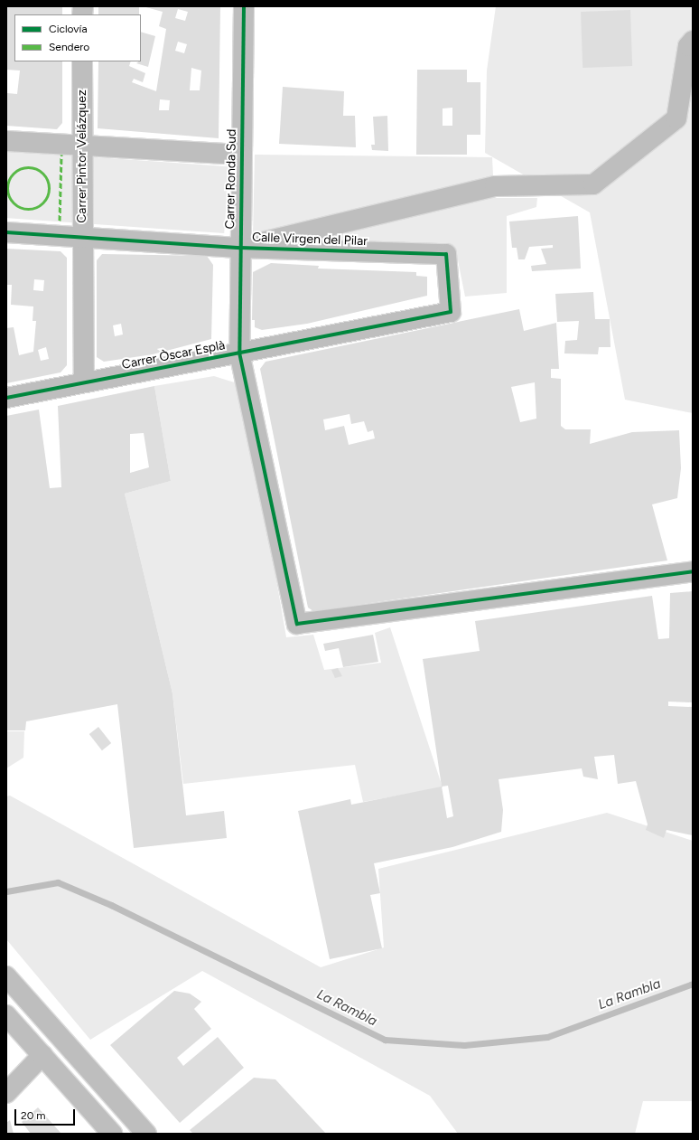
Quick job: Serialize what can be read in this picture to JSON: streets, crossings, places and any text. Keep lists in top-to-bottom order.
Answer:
{
  "streets": {
    "main road": [
      "Carrer Pintor Velázquez",
      "Carrer Ronda Sud",
      "Calle Virgen del Pilar",
      "Carrer Òscar Esplà"
    ]
  },
  "crossings": [
    ["Carrer Pintor Velázquez", "Calle Virgen del Pilar"],
    ["Carrer Pintor Velázquez", "Carrer Òscar Esplà"],
    ["Carrer Ronda Sud", "Calle Virgen del Pilar"],
    ["Carrer Ronda Sud", "Carrer Òscar Esplà"],
    ["Calle Virgen del Pilar", "Carrer Òscar Esplà"]
  ],
  "water": ["La Rambla"],
  "legend": ["Ciclovía", "Sendero"],
  "scale_bar": "20 m"
}
